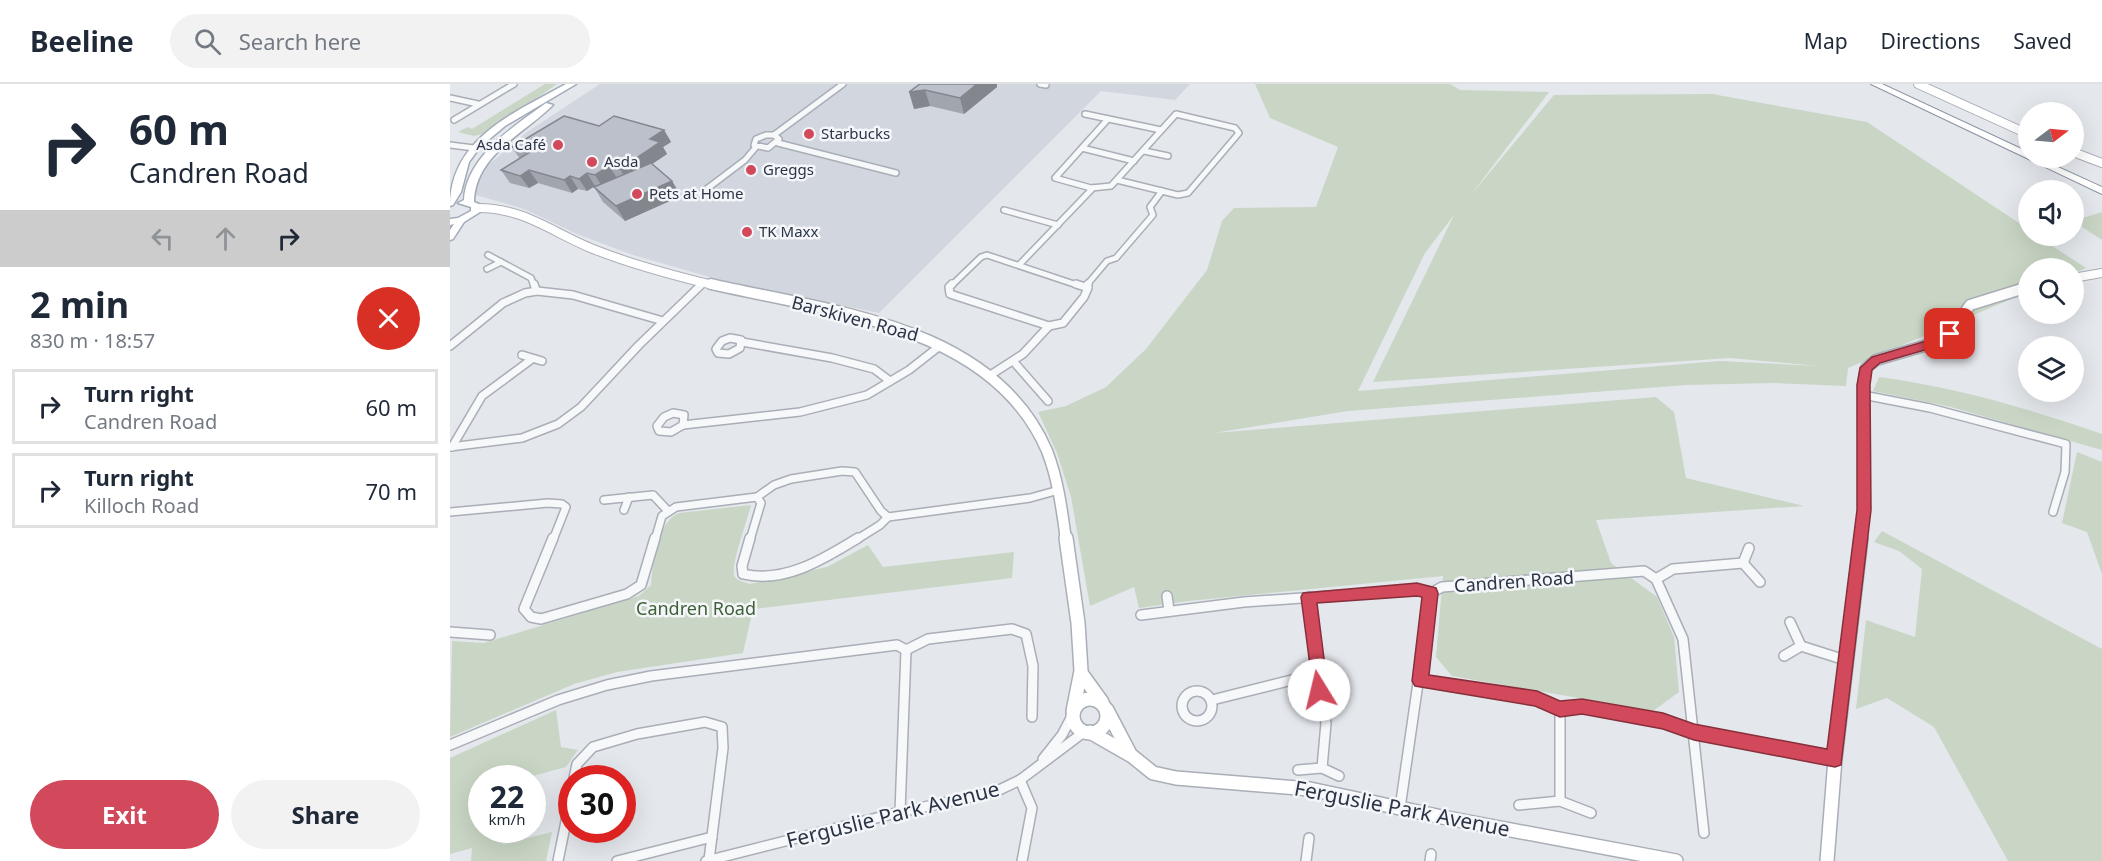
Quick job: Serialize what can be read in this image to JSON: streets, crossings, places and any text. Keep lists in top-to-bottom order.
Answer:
{
  "streets": {
    "street": ["Barskiven Road", "Candren Road", "Ferguslie Park Avenue"]
  },
  "crossings": [
    ["Barskiven Road", "Ferguslie Park Avenue"]
  ],
  "parks": ["Candren Road"],
  "places": [
    "Starbucks",
    "Asda Café",
    "Asda",
    "Greggs",
    "Pets at Home",
    "TK Maxx"
  ],
  "north": "right",
  "page": {
    "header": "Beeline",
    "search": "Search here",
    "nav": ["Map", "Directions", "Saved"],
    "turn": ["60 m", "Candren Road"],
    "heading": ["2 min", "830 m · 18:57"],
    "list": [
      {
        "name": "Turn right",
        "note": "Candren Road",
        "value": "60 m"
      },
      {
        "name": "Turn right",
        "note": "Killoch Road",
        "value": "70 m"
      }
    ],
    "speed": "22 km/h",
    "limit": "30",
    "buttons": ["Exit", "Share"]
  }
}
